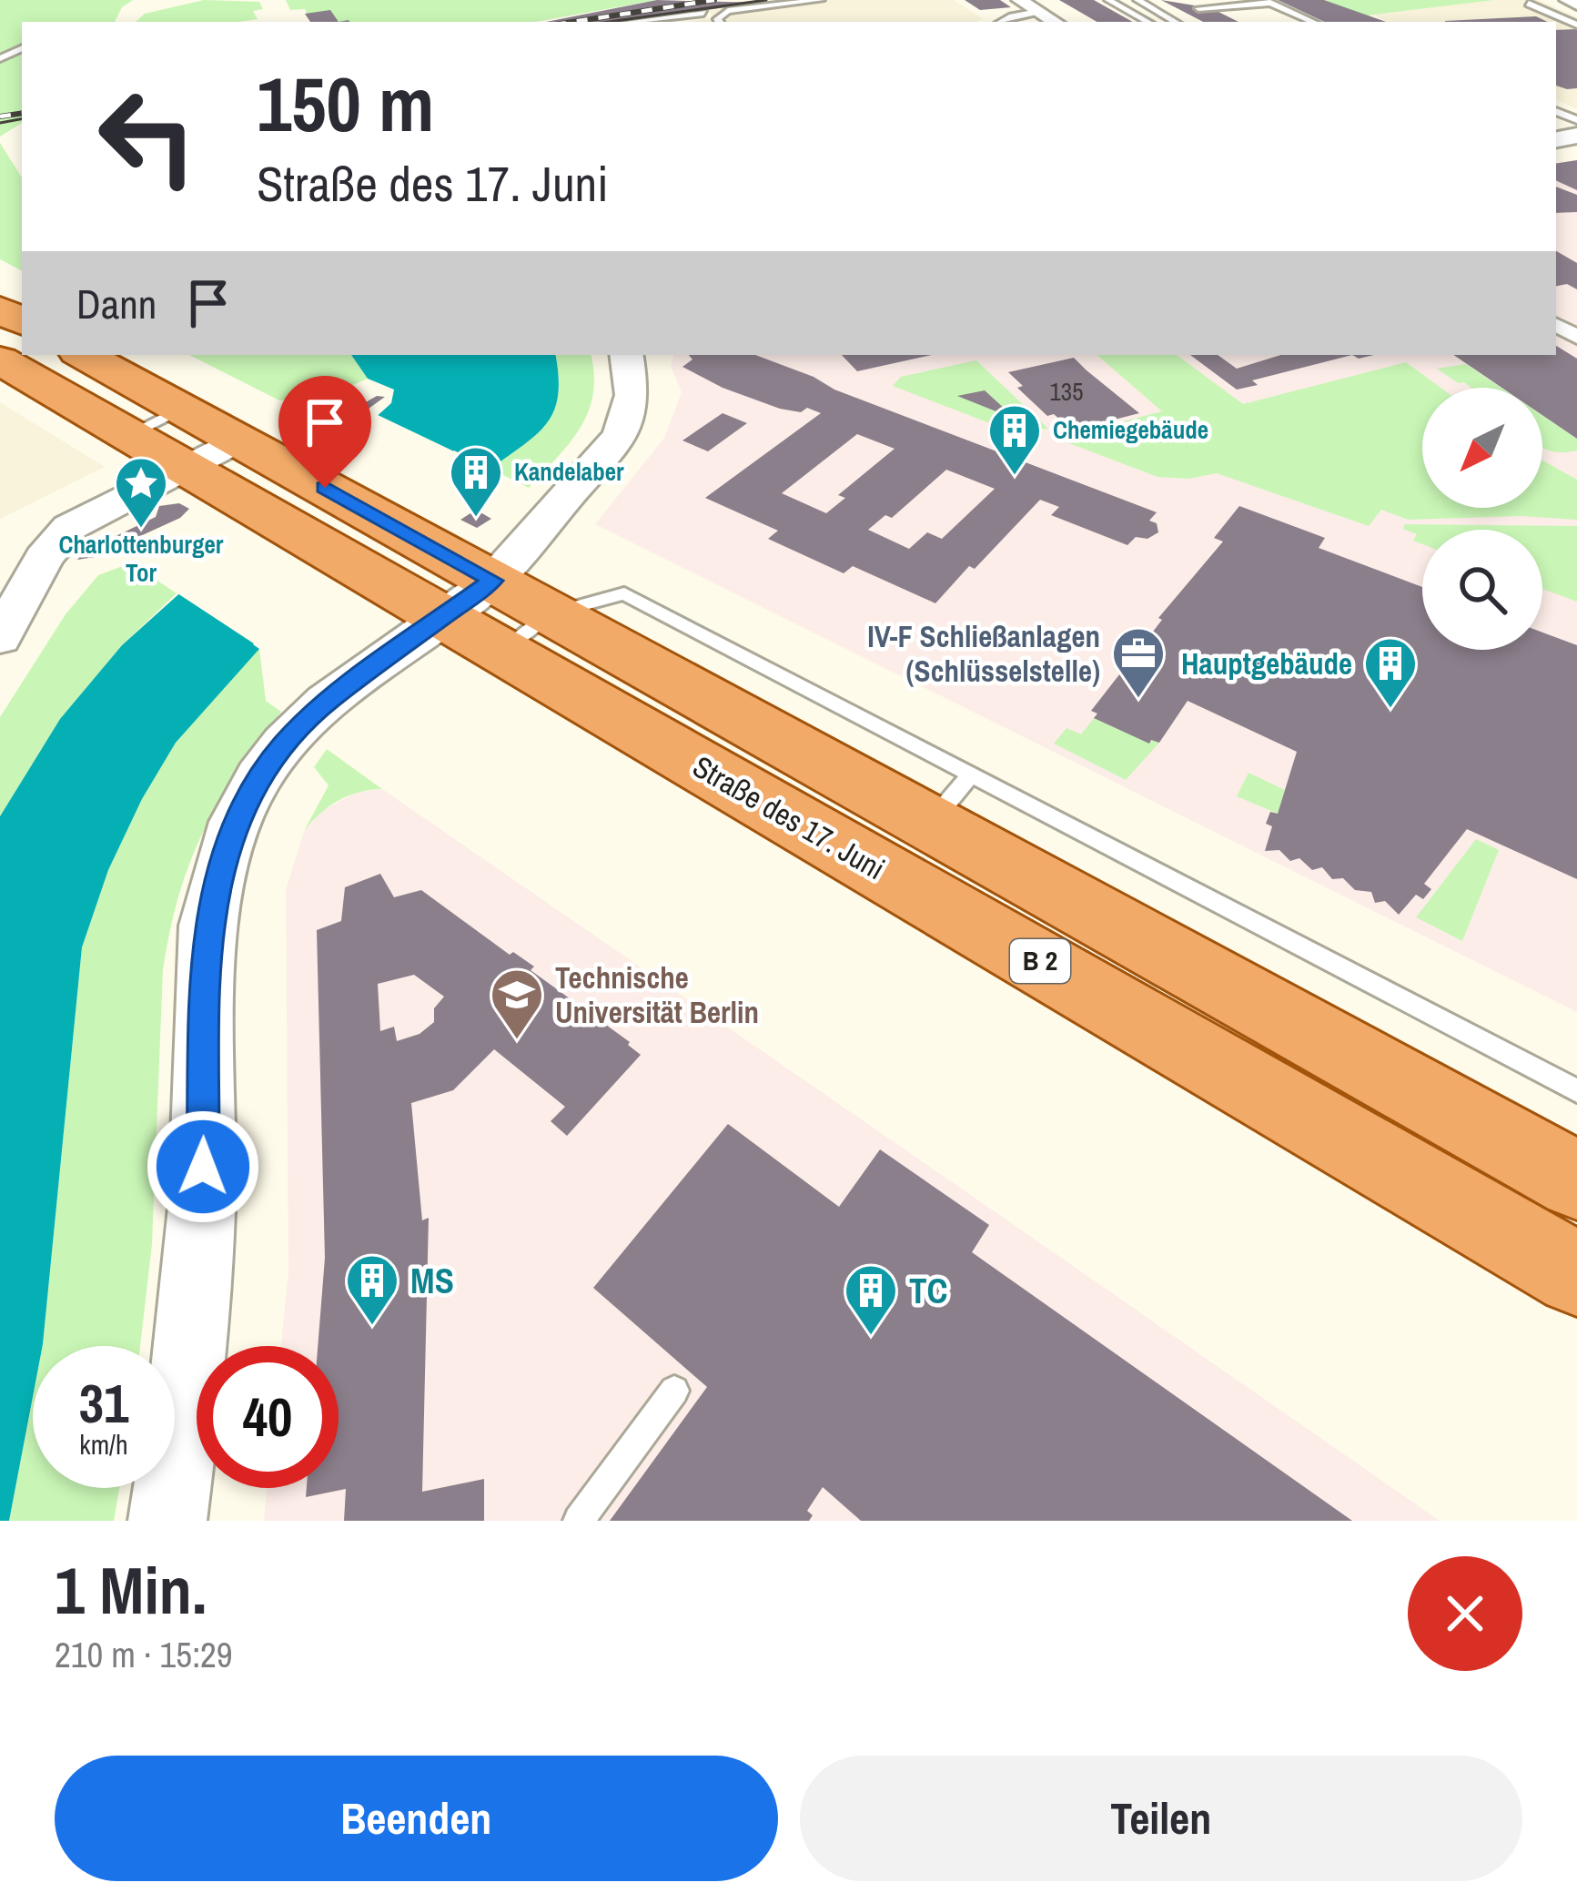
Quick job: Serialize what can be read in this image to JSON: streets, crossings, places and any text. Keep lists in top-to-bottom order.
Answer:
{
  "streets": {
    "main road": ["Straße des 17. Juni", "B 2"]
  },
  "places": {
    "building": [
      "Chemiegebäude",
      "Kandelaber",
      "Hauptgebäude",
      "MS",
      "TC"
    ],
    "place": ["Charlottenburger Tor"],
    "office": ["IV-F Schließanlagen (Schlüsselstelle)"],
    "school or university": ["Technische Universität Berlin"]
  },
  "house_numbers": ["135"],
  "north": "bottom left",
  "page": {
    "turn": ["150 m", "Straße des 17. Juni"],
    "then": "Dann",
    "speed": "31 km/h",
    "limit": "40",
    "heading": ["1 Min.", "210 m · 15:29"],
    "buttons": ["Beenden", "Teilen"]
  }
}
